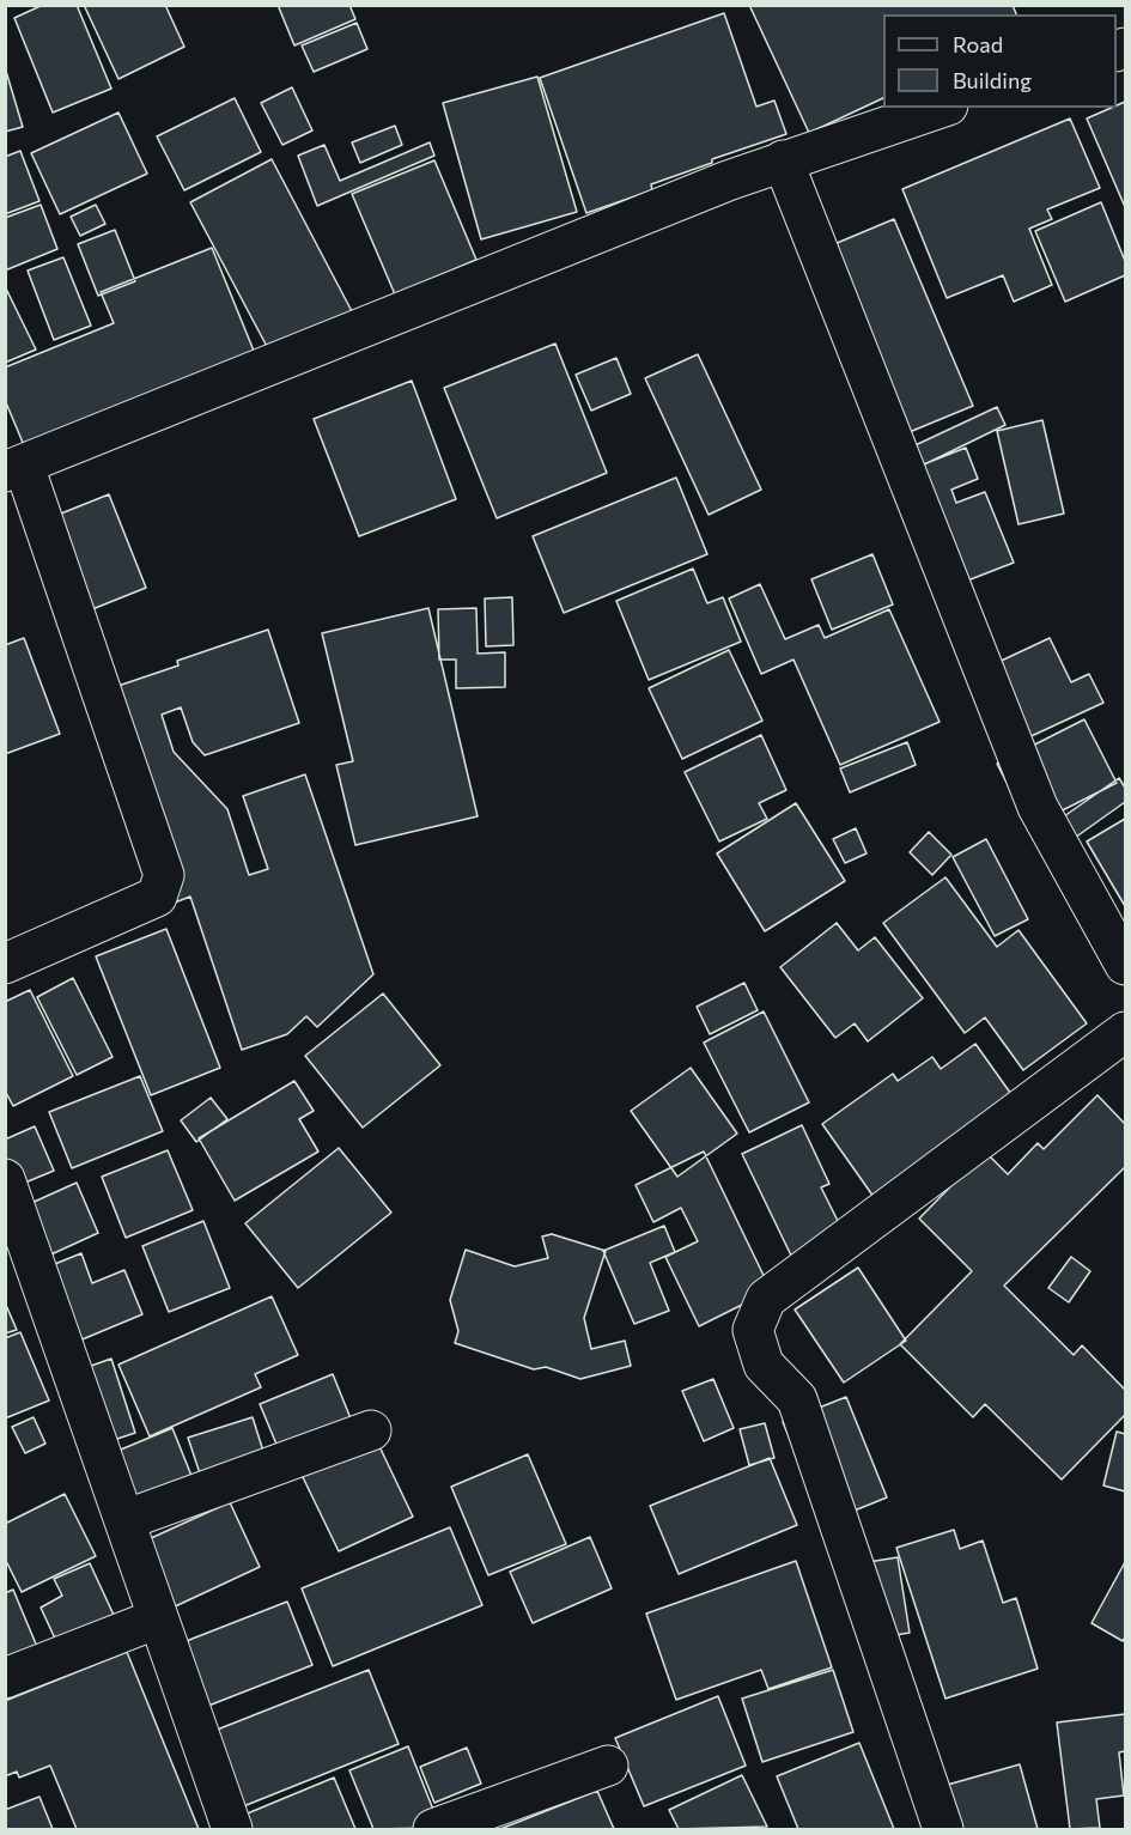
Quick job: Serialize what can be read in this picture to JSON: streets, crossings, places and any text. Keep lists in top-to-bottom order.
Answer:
{
  "legend": ["Road", "Building"]
}
